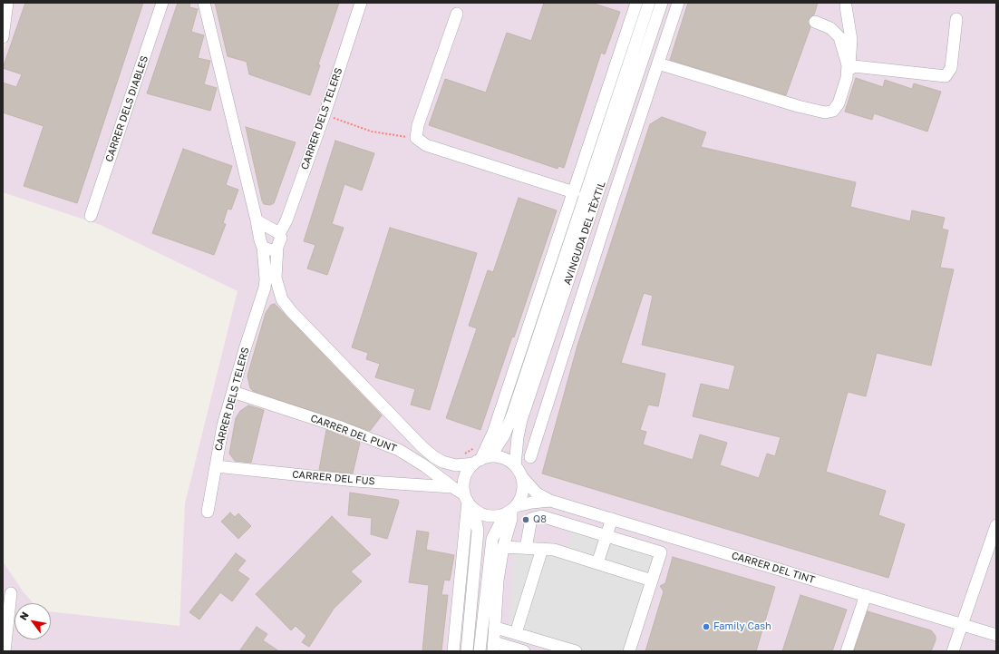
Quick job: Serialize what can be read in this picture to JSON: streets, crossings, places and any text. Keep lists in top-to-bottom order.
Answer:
{
  "streets": {
    "street": [
      "CARRER DELS DIABLES",
      "CARRER DELS TELERS",
      "AVINGUDA DEL TÈXTIL",
      "CARRER DEL PUNT",
      "CARRER DEL FUS",
      "CARRER DEL TINT"
    ]
  },
  "crossings": [
    ["CARRER DELS TELERS", "CARRER DEL PUNT"],
    ["CARRER DELS TELERS", "CARRER DEL FUS"],
    ["AVINGUDA DEL TÈXTIL", "CARRER DEL PUNT"],
    ["CARRER DEL PUNT", "CARRER DEL FUS"]
  ],
  "places": ["Q8", "Family Cash"],
  "north": "top left"
}
